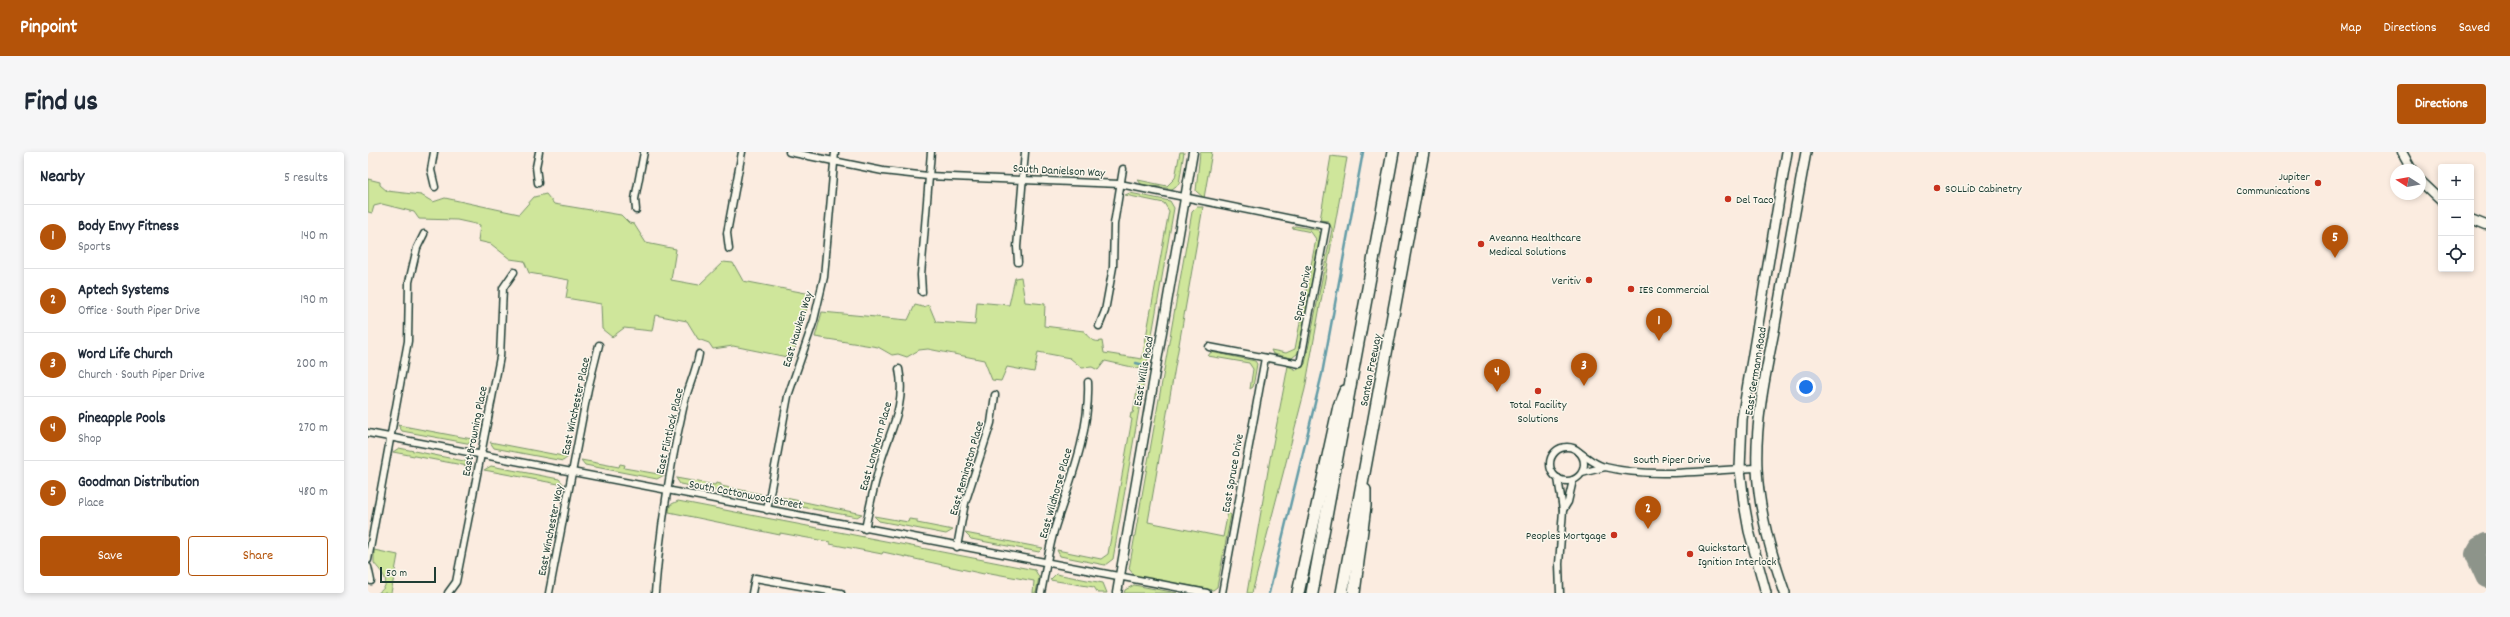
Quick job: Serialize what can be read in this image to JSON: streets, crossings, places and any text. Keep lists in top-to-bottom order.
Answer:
{
  "streets": {
    "highway": ["Santan Freeway"],
    "main road": ["East Germann Road"],
    "street": [
      "South Danielson Way",
      "Spruce Drive",
      "East Hawken Way",
      "East Willis Road",
      "East Winchester Place",
      "East Browning Place",
      "East Flintlock Place",
      "East Longhorn Place",
      "South Piper Drive",
      "East Remington Place",
      "East Spruce Drive",
      "East Wildhorse Place",
      "South Cottonwood Street",
      "East Winchester Way"
    ]
  },
  "crossings": [
    ["South Danielson Way", "Spruce Drive"],
    ["South Danielson Way", "East Hawken Way"],
    ["South Danielson Way", "East Willis Road"],
    ["Spruce Drive", "East Spruce Drive"],
    ["East Hawken Way", "South Cottonwood Street"],
    ["East Willis Road", "South Cottonwood Street"],
    ["East Germann Road", "South Piper Drive"],
    ["East Winchester Place", "South Cottonwood Street"],
    ["East Winchester Place", "East Winchester Way"],
    ["East Browning Place", "South Cottonwood Street"],
    ["East Flintlock Place", "South Cottonwood Street"],
    ["East Longhorn Place", "South Cottonwood Street"],
    ["East Remington Place", "South Cottonwood Street"],
    ["East Wildhorse Place", "South Cottonwood Street"],
    ["South Cottonwood Street", "East Winchester Way"]
  ],
  "places": [
    "Jupiter Communications",
    "SOLLiD Cabinetry",
    "Del Taco",
    "Aveanna Healthcare Medical Solutions",
    "Veritiv",
    "IES Commercial",
    "Total Facility Solutions",
    "Peoples Mortgage",
    "Quickstart Ignition Interlock"
  ],
  "scale_bar": "50 m",
  "north": "left",
  "page": {
    "header": "Pinpoint",
    "nav": ["Map", "Directions", "Saved"],
    "title": "Find us",
    "buttons": [
      "Directions",
      ["Save", "Share"]
    ],
    "heading": ["Nearby", "5 results"],
    "map_buttons": ["+", "−"],
    "list": [
      {
        "mark": "1",
        "name": "Body Envy Fitness",
        "note": "Sports",
        "value": "140 m"
      },
      {
        "mark": "2",
        "name": "Aptech Systems",
        "note": "Office · South Piper Drive",
        "value": "190 m"
      },
      {
        "mark": "3",
        "name": "Word Life Church",
        "note": "Church · South Piper Drive",
        "value": "200 m"
      },
      {
        "mark": "4",
        "name": "Pineapple Pools",
        "note": "Shop",
        "value": "270 m"
      },
      {
        "mark": "5",
        "name": "Goodman Distribution",
        "note": "Place",
        "value": "480 m"
      }
    ],
    "pins": [
      "5",
      "1",
      "3",
      "4",
      "2"
    ],
    "scale": "50 m"
  }
}
